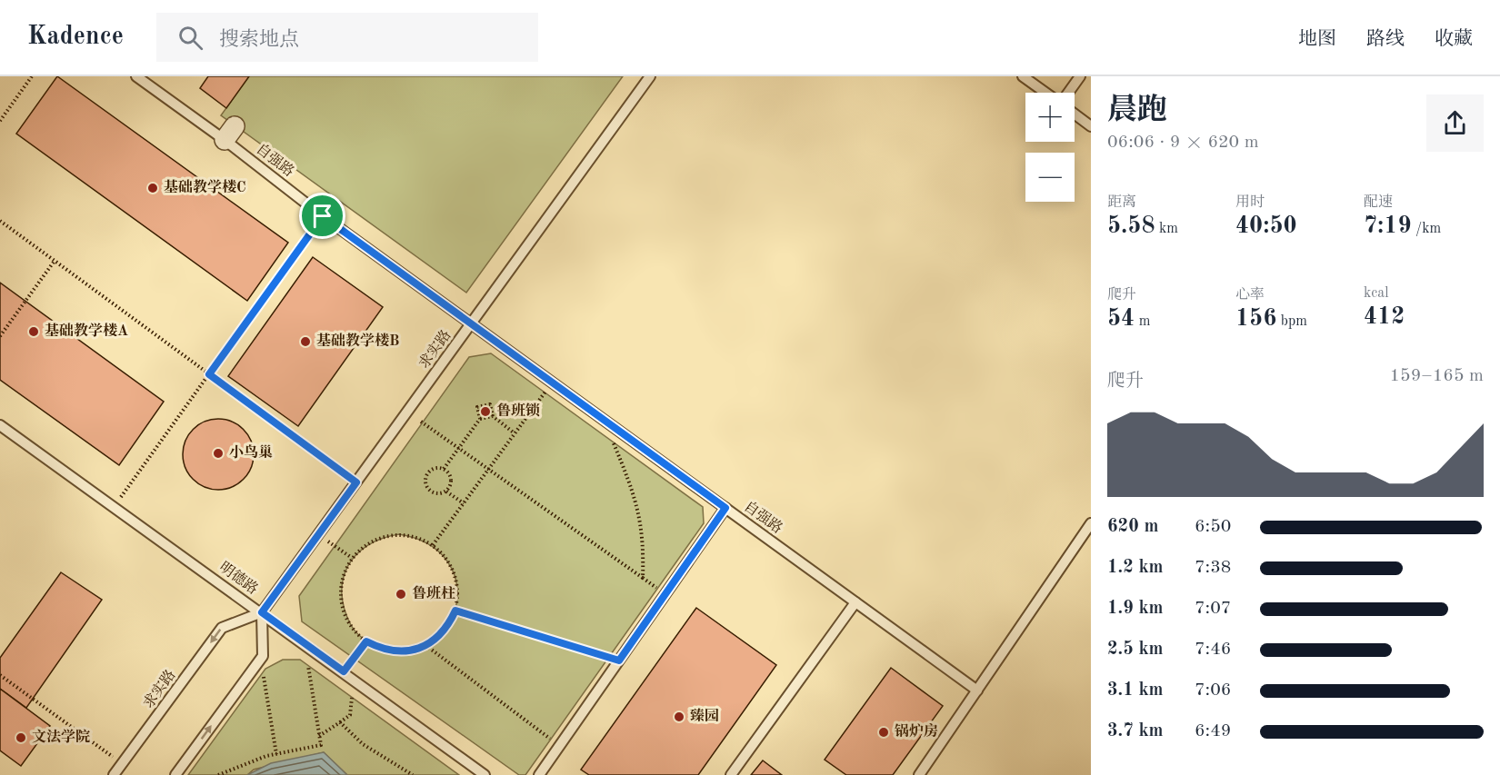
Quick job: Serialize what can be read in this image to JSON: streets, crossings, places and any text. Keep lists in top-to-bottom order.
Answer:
{
  "streets": {
    "lane": ["自强路", "求实路", "明德路"]
  },
  "crossings": [
    ["自强路", "求实路"],
    ["求实路", "明德路"]
  ],
  "places": [
    "基础教学楼C",
    "基础教学楼A",
    "基础教学楼B",
    "鲁班锁",
    "小鸟巢",
    "鲁班柱",
    "臻园",
    "锅炉房",
    "文法学院"
  ],
  "page": {
    "header": "Kadence",
    "search": "搜索地点",
    "nav": ["地图", "路线", "收藏"],
    "heading": ["晨跑", "06:06 · 9 × 620 m"],
    "map_buttons": ["+", "−"],
    "stats": [
      ["距离", "5.58 km"],
      ["用时", "40:50"],
      ["配速", "7:19 /km"],
      ["爬升", "54 m"],
      ["心率", "156 bpm"],
      ["kcal", "412"]
    ],
    "chart": ["爬升", "159–165 m"],
    "list": [
      {
        "name": "620 m",
        "note": "6:50"
      },
      {
        "name": "1.2 km",
        "note": "7:38"
      },
      {
        "name": "1.9 km",
        "note": "7:07"
      },
      {
        "name": "2.5 km",
        "note": "7:46"
      },
      {
        "name": "3.1 km",
        "note": "7:06"
      },
      {
        "name": "3.7 km",
        "note": "6:49"
      }
    ]
  }
}
